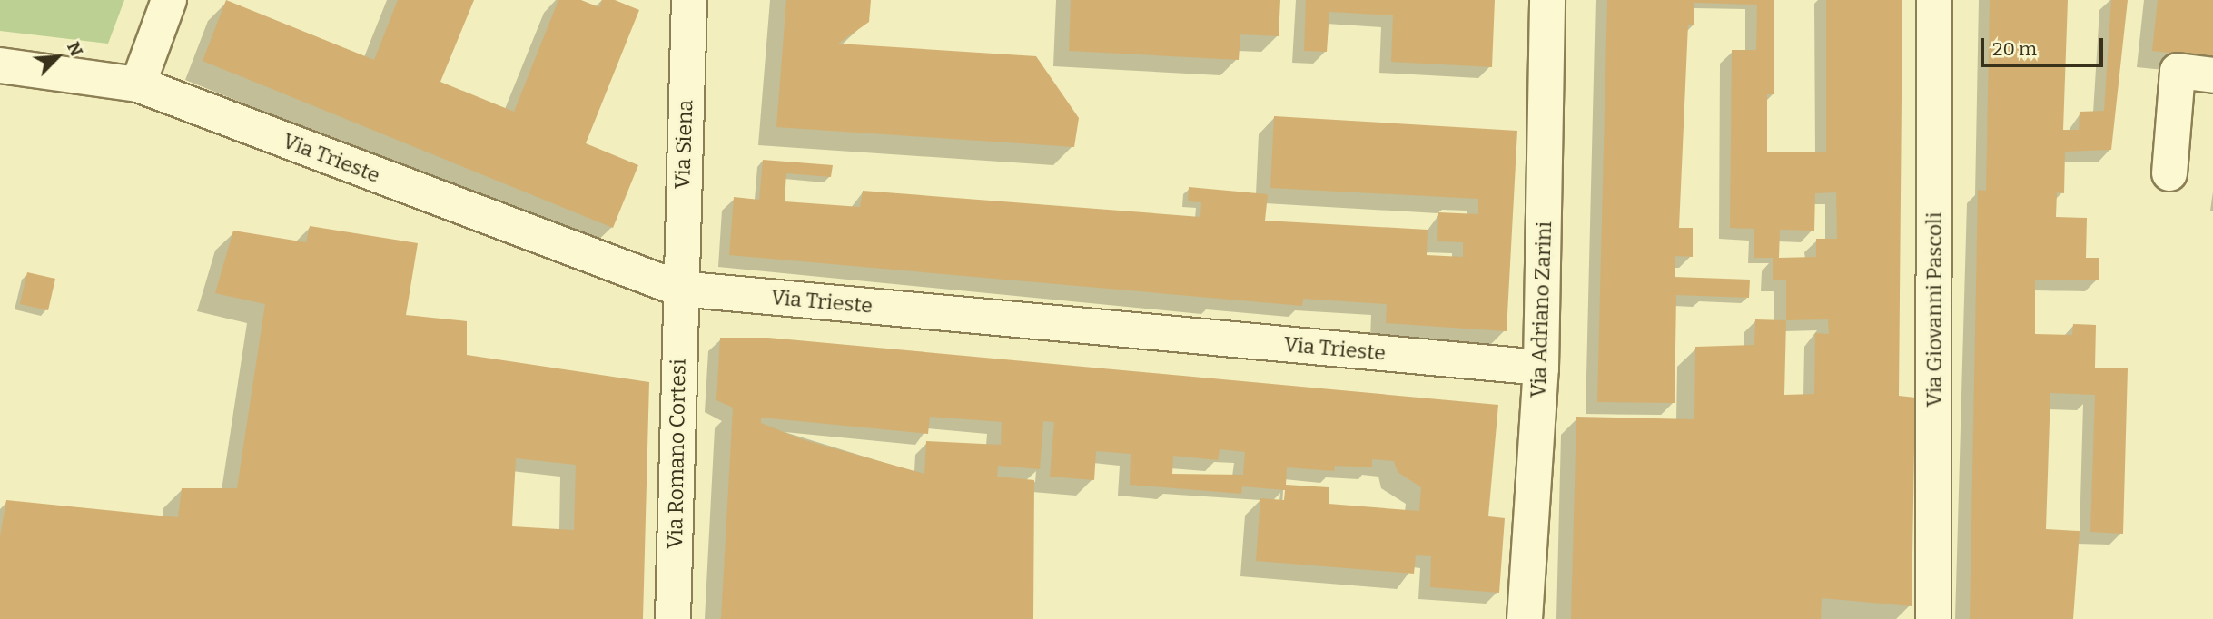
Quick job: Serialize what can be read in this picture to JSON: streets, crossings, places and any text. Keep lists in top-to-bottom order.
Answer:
{
  "streets": {
    "street": [
      "Via Siena",
      "Via Trieste",
      "Via Adriano Zarini",
      "Via Giovanni Pascoli",
      "Via Romano Cortesi"
    ]
  },
  "crossings": [
    ["Via Siena", "Via Trieste"],
    ["Via Siena", "Via Romano Cortesi"],
    ["Via Trieste", "Via Adriano Zarini"],
    ["Via Trieste", "Via Romano Cortesi"]
  ],
  "scale_bar": "20 m",
  "north": "top right"
}
